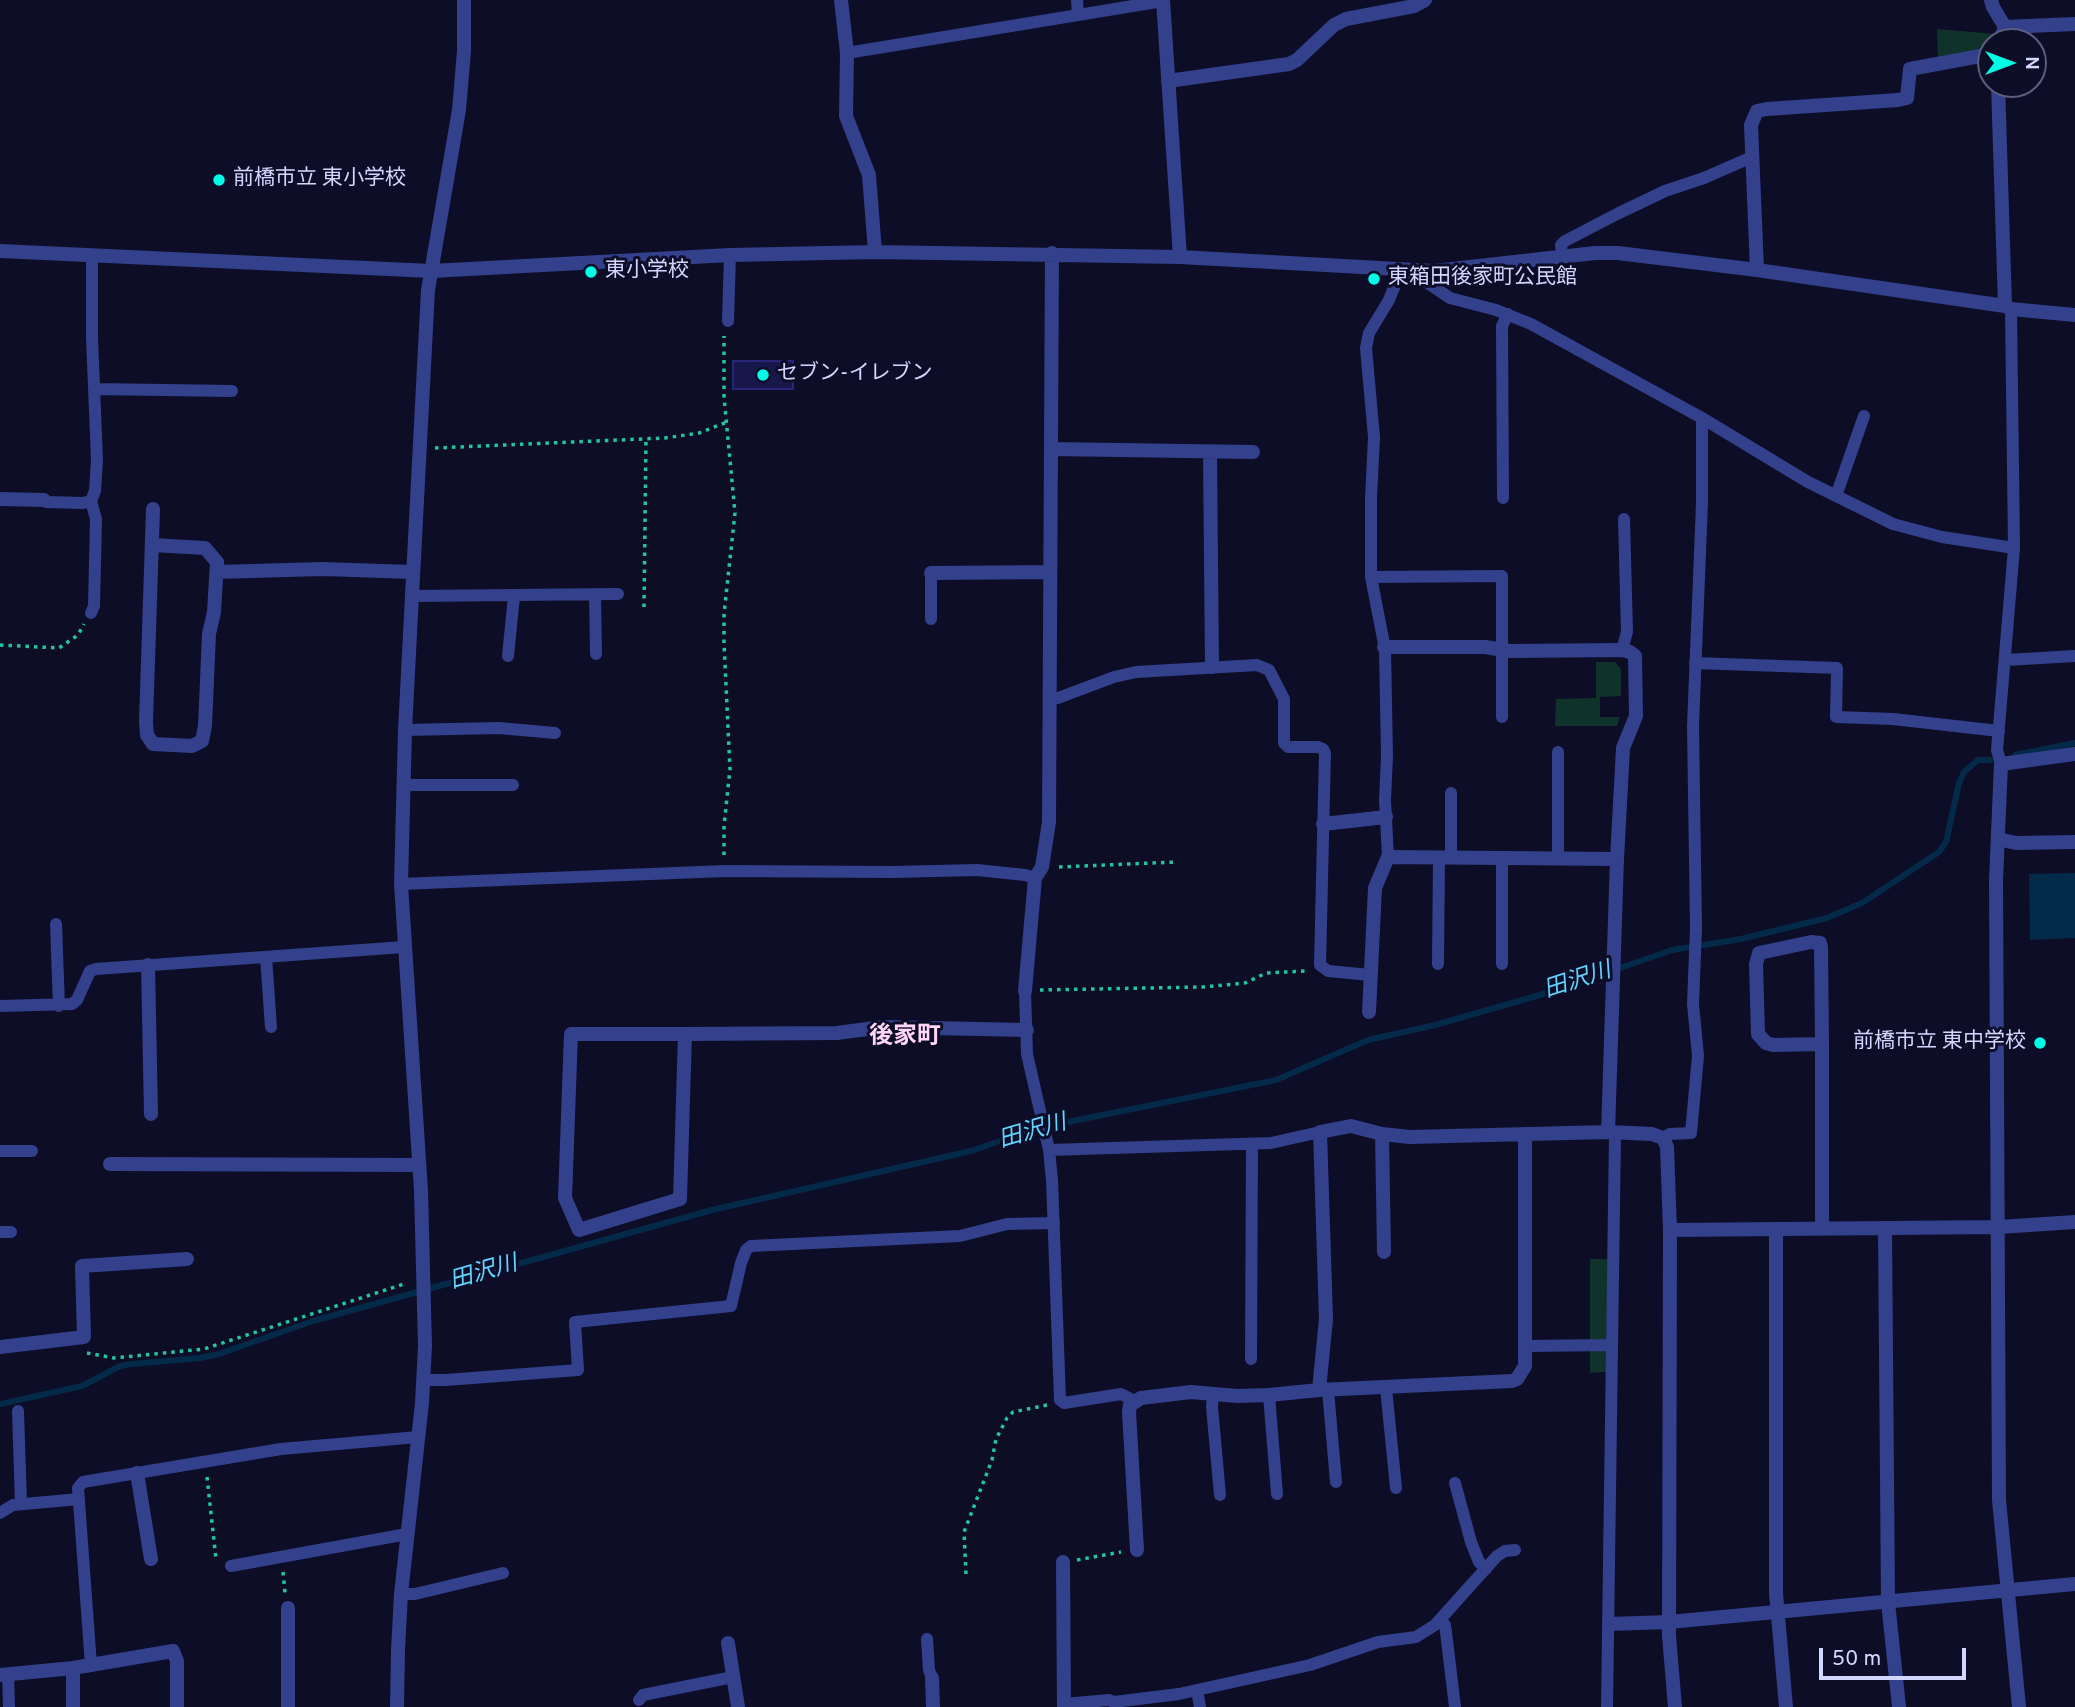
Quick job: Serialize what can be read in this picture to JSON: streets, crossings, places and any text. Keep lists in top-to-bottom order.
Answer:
{
  "districts": ["後家町"],
  "water": ["田沢川"],
  "places": [
    "前橋市立 東小学校",
    "東小学校",
    "東箱田後家町公民館",
    "セブン-イレブン",
    "前橋市立 東中学校"
  ],
  "scale_bar": "50 m",
  "north": "right"
}
